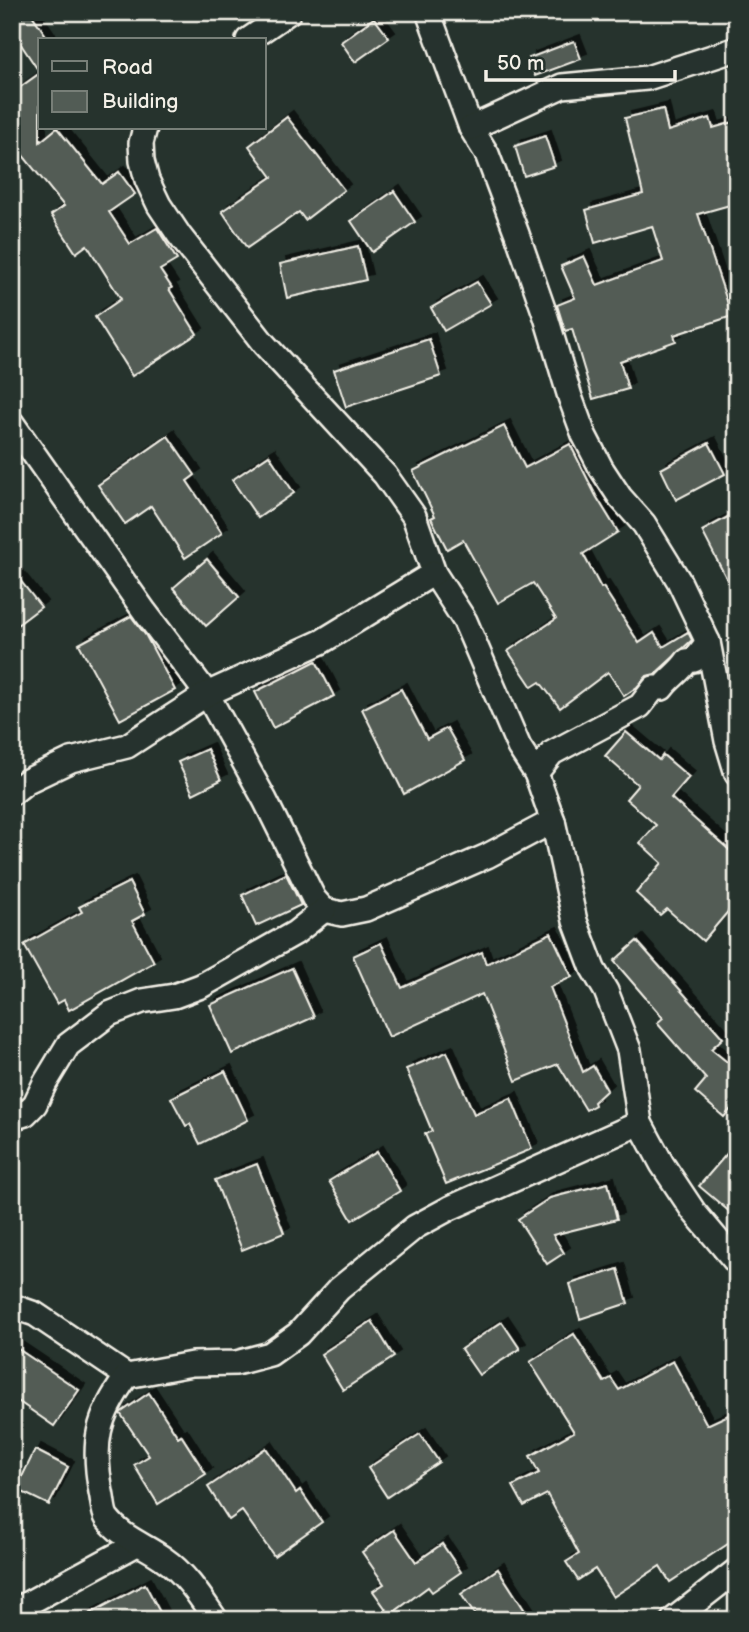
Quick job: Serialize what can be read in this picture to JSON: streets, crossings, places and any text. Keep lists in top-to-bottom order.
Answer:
{
  "legend": ["Road", "Building"],
  "scale_bar": "50 m"
}
